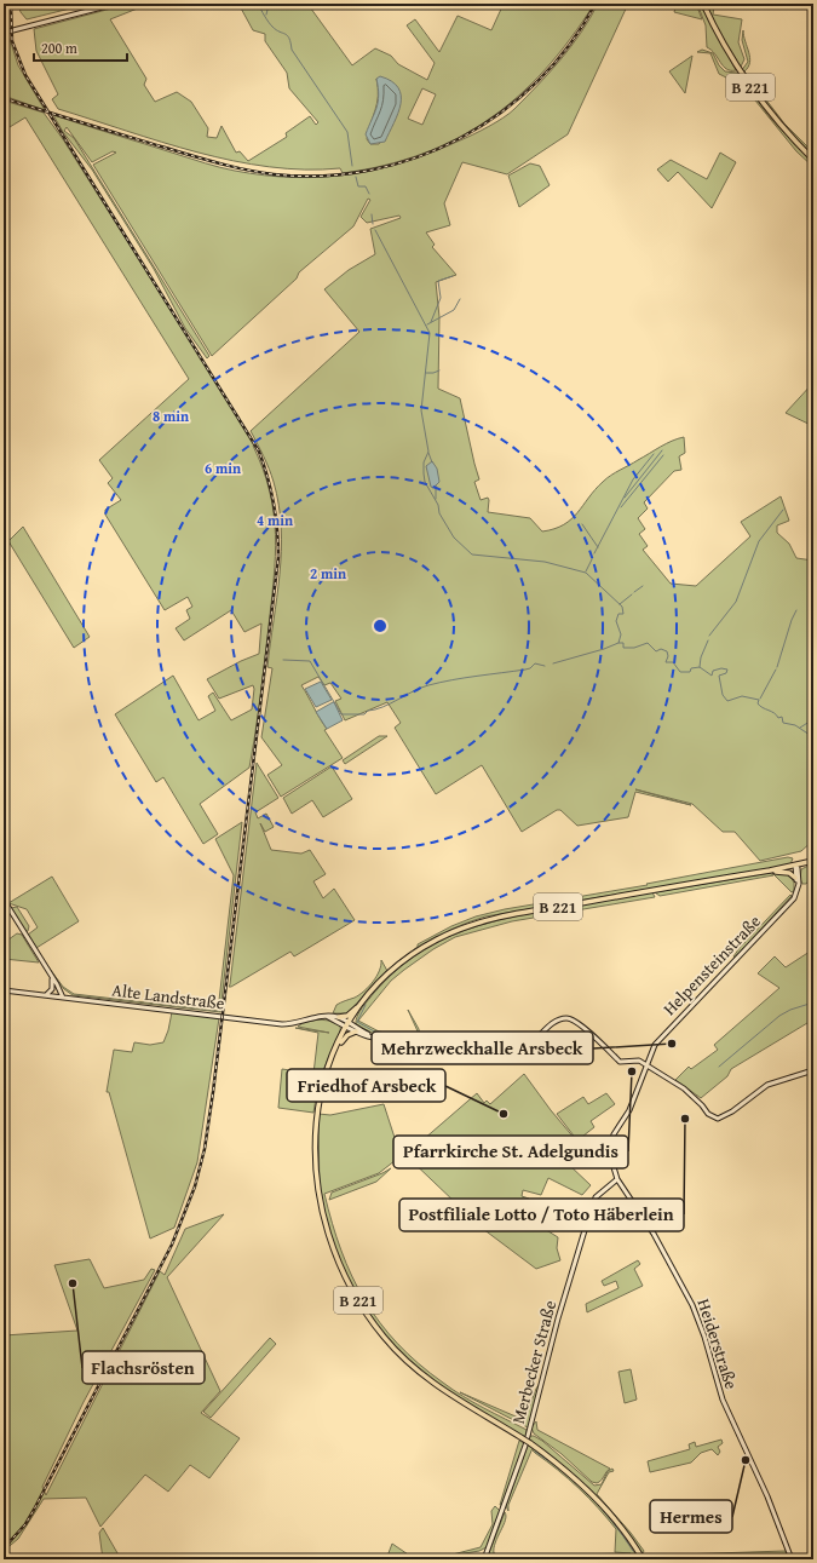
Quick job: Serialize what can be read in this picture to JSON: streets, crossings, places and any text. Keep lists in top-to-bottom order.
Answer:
{
  "streets": {
    "main road": [
      "B 221",
      "Helpensteinstraße",
      "Alte Landstraße",
      "Heiderstraße",
      "Merbecker Straße"
    ]
  },
  "crossings": [
    ["B 221", "Alte Landstraße"],
    ["Helpensteinstraße", "Heiderstraße"],
    ["Heiderstraße", "Merbecker Straße"]
  ],
  "places": [
    "Mehrzweckhalle Arsbeck",
    "Pfarrkirche St. Adelgundis",
    "Friedhof Arsbeck",
    "Postfiliale Lotto / Toto Häberlein",
    "Flachsrösten",
    "Hermes"
  ],
  "scale_bar": "200 m",
  "rings": [
    "8 min",
    "6 min",
    "4 min",
    "2 min"
  ]
}
